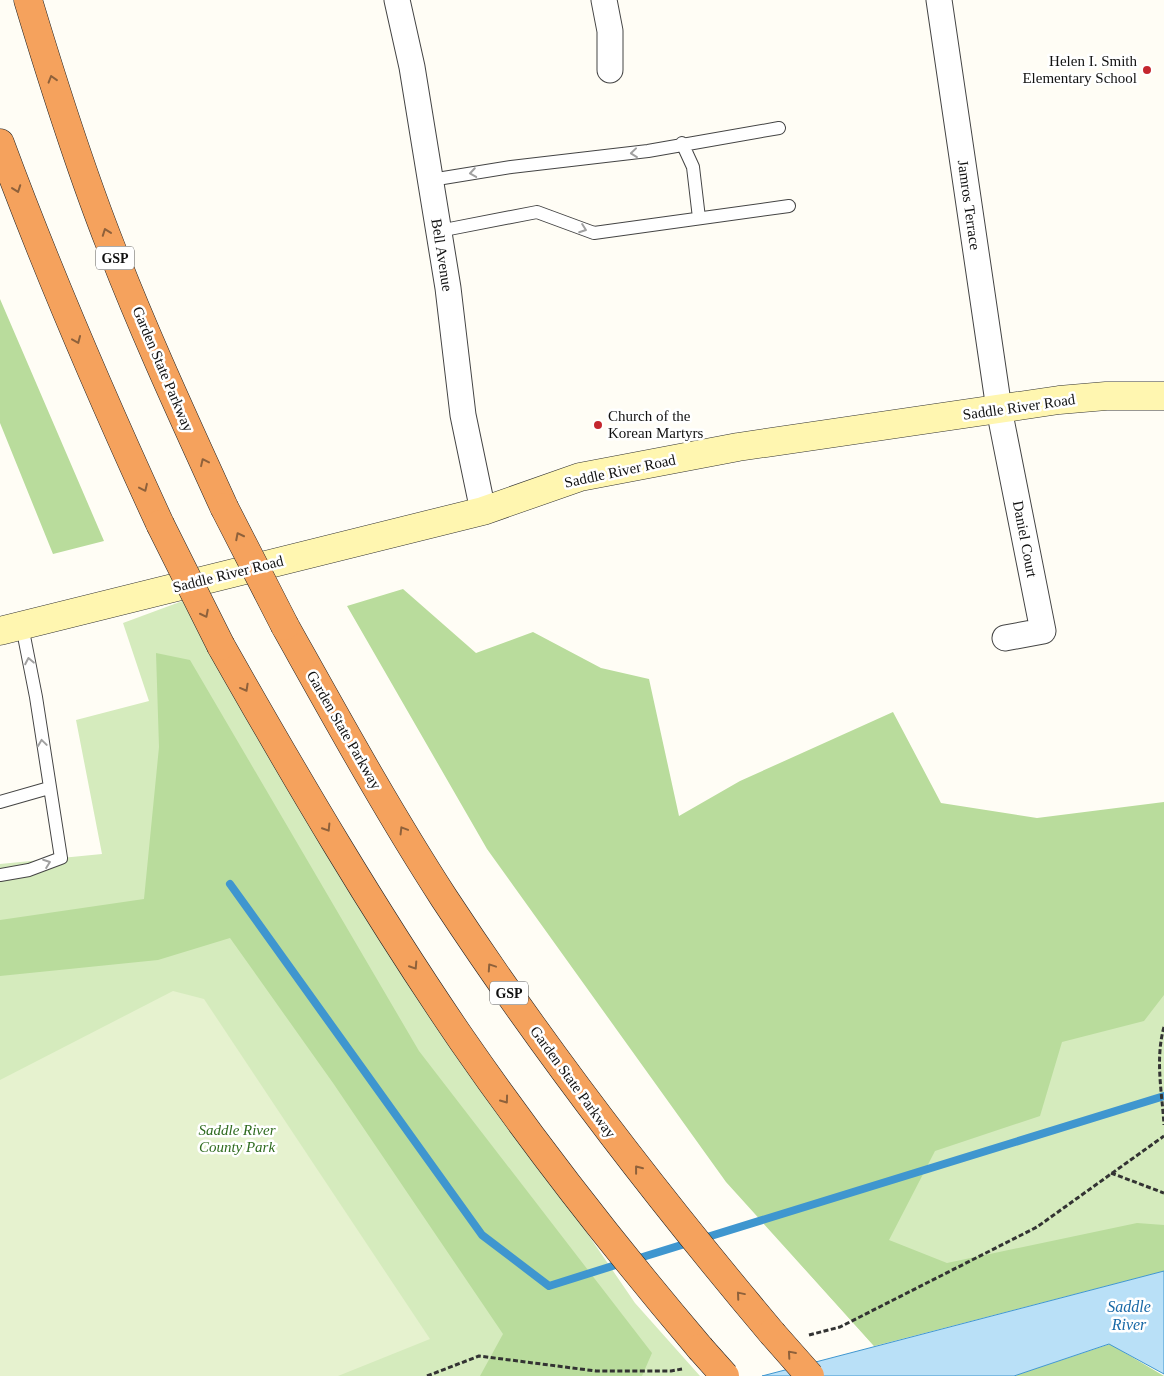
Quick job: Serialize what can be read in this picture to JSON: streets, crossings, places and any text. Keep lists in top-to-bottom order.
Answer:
{
  "streets": {
    "highway": ["GSP", "Garden State Parkway"],
    "street": [
      "Jamros Terrace",
      "Bell Avenue",
      "Saddle River Road",
      "Daniel Court"
    ]
  },
  "crossings": [
    ["Jamros Terrace", "Saddle River Road"],
    ["Jamros Terrace", "Daniel Court"],
    ["Bell Avenue", "Saddle River Road"],
    ["Saddle River Road", "Daniel Court"]
  ],
  "water": ["Saddle River"],
  "parks": ["Saddle River County Park"],
  "places": ["Helen I. Smith Elementary School", "Church of the Korean Martyrs"]
}
